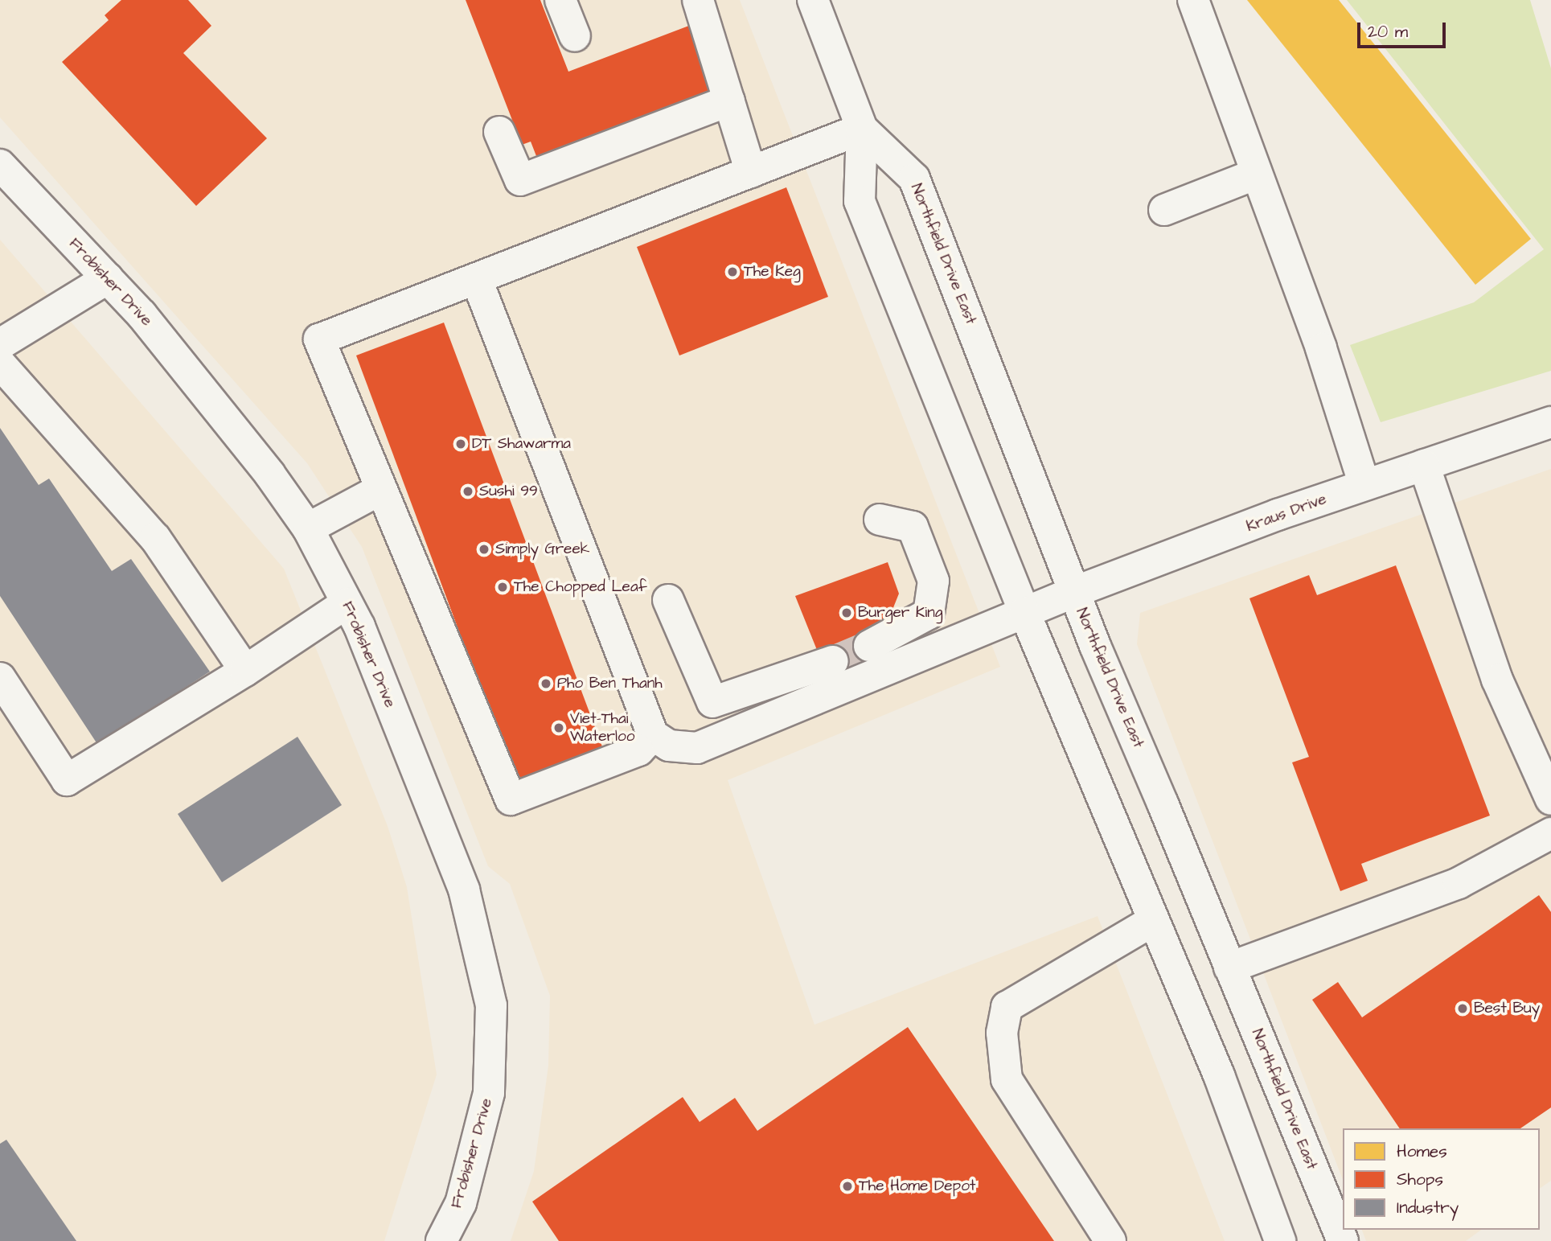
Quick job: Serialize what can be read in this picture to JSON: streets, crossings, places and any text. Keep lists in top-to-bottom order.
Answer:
{
  "streets": {
    "main road": ["Northfield Drive East", "Frobisher Drive", "Kraus Drive"]
  },
  "crossings": [
    ["Northfield Drive East", "Kraus Drive"]
  ],
  "places": [
    "The Keg",
    "DT Shawarma",
    "Sushi 99",
    "Simply Greek",
    "The Chopped Leaf",
    "Burger King",
    "Pho Ben Thanh",
    "Viet-Thai Waterloo",
    "Best Buy",
    "The Home Depot"
  ],
  "legend": ["Homes", "Shops", "Industry"],
  "scale_bar": "20 m"
}
